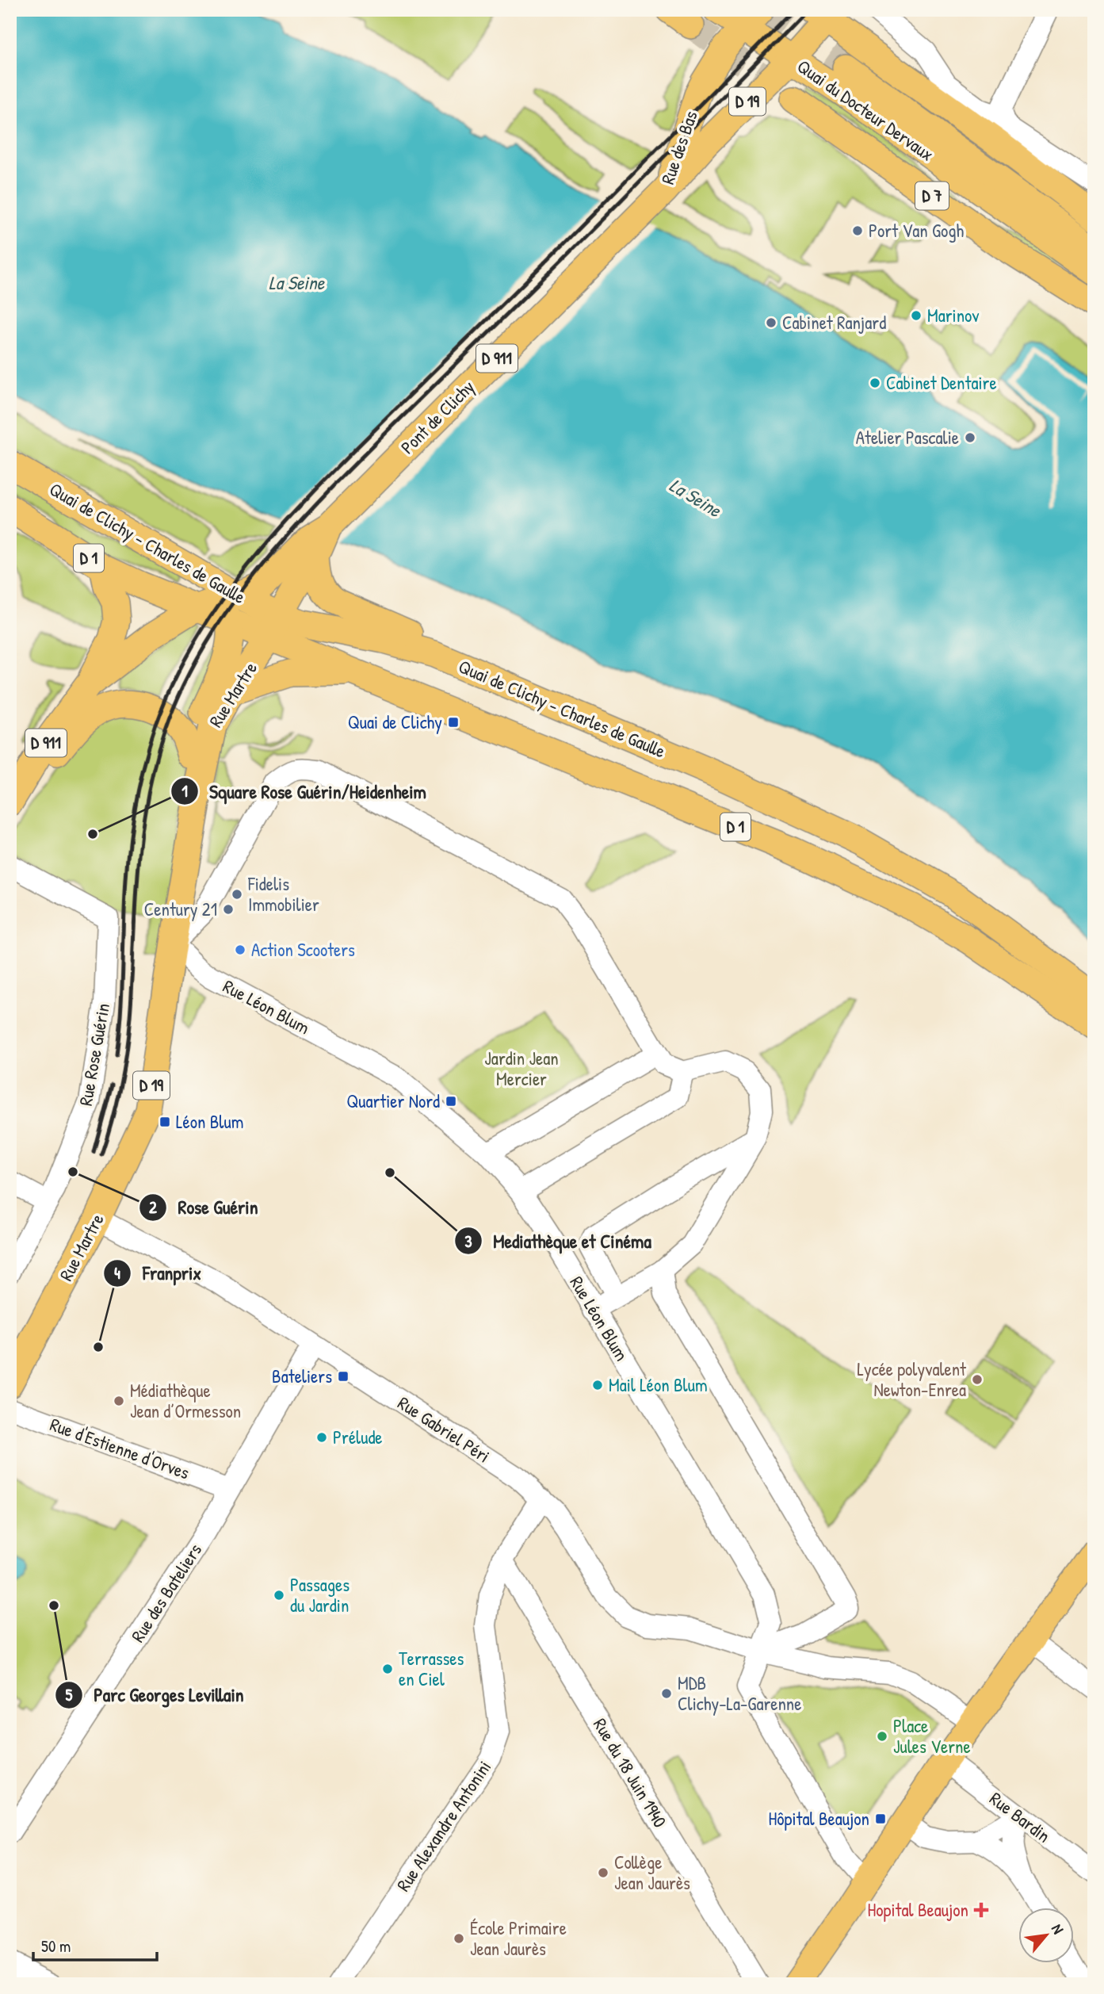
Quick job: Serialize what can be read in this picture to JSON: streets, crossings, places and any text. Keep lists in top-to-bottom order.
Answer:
{
  "streets": {
    "main road": [
      "D 19",
      "Quai du Docteur Dervaux",
      "Rue des Bas",
      "D 7",
      "D 911",
      "Pont de Clichy",
      "Quai de Clichy - Charles de Gaulle",
      "D 1",
      "Rue Martre"
    ],
    "street": [
      "Rue Léon Blum",
      "Rue Rose Guérin",
      "Rue Gabriel Péri",
      "Rue d'Estienne d'Orves",
      "Rue des Bateliers",
      "Rue du 18 Juin 1940",
      "Rue Bardin",
      "Rue Alexandre Antonini"
    ]
  },
  "crossings": [
    ["Quai du Docteur Dervaux", "Rue des Bas"],
    ["Rue des Bas", "Pont de Clichy"],
    ["D 911", "Pont de Clichy"],
    ["D 911", "Quai de Clichy - Charles de Gaulle"],
    ["Pont de Clichy", "Quai de Clichy - Charles de Gaulle"],
    ["Pont de Clichy", "Rue Martre"],
    ["Quai de Clichy - Charles de Gaulle", "D 1"],
    ["Quai de Clichy - Charles de Gaulle", "Rue Martre"],
    ["D 1", "Rue Martre"],
    ["Rue Martre", "Rue Léon Blum"],
    ["Rue Martre", "Rue Gabriel Péri"],
    ["Rue Léon Blum", "Rue Gabriel Péri"],
    ["Rue Gabriel Péri", "Rue des Bateliers"],
    ["Rue Gabriel Péri", "Rue Alexandre Antonini"],
    ["Rue d'Estienne d'Orves", "Rue des Bateliers"],
    ["Rue du 18 Juin 1940", "Rue Alexandre Antonini"]
  ],
  "water": ["La Seine"],
  "parks": ["Jardin Jean Mercier"],
  "places": {
    "other": [
      "Port Van Gogh",
      "Marinov",
      "Cabinet Ranjard",
      "Cabinet Dentaire",
      "Atelier Pascalie",
      "Square Rose Guérin/Heidenheim",
      "Fidelis Immobilier",
      "Century 21",
      "Action Scooters",
      "Rose Guérin",
      "Mediathèque et Cinéma",
      "Franprix",
      "Lycée polyvalent Newton-Enrea",
      "Mail Léon Blum",
      "Médiathèque Jean d’Ormesson",
      "Prélude",
      "Passages du Jardin",
      "Parc Georges Levillain",
      "Terrasses en Ciel",
      "MDB Clichy-La-Garenne",
      "Place Jules Verne",
      "Collège Jean Jaurès",
      "École Primaire Jean Jaurès"
    ],
    "transit": [
      "Quai de Clichy",
      "Quartier Nord",
      "Léon Blum",
      "Bateliers",
      "Hôpital Beaujon"
    ],
    "health": ["Hopital Beaujon"]
  },
  "scale_bar": "50 m",
  "north": "top right"
}
